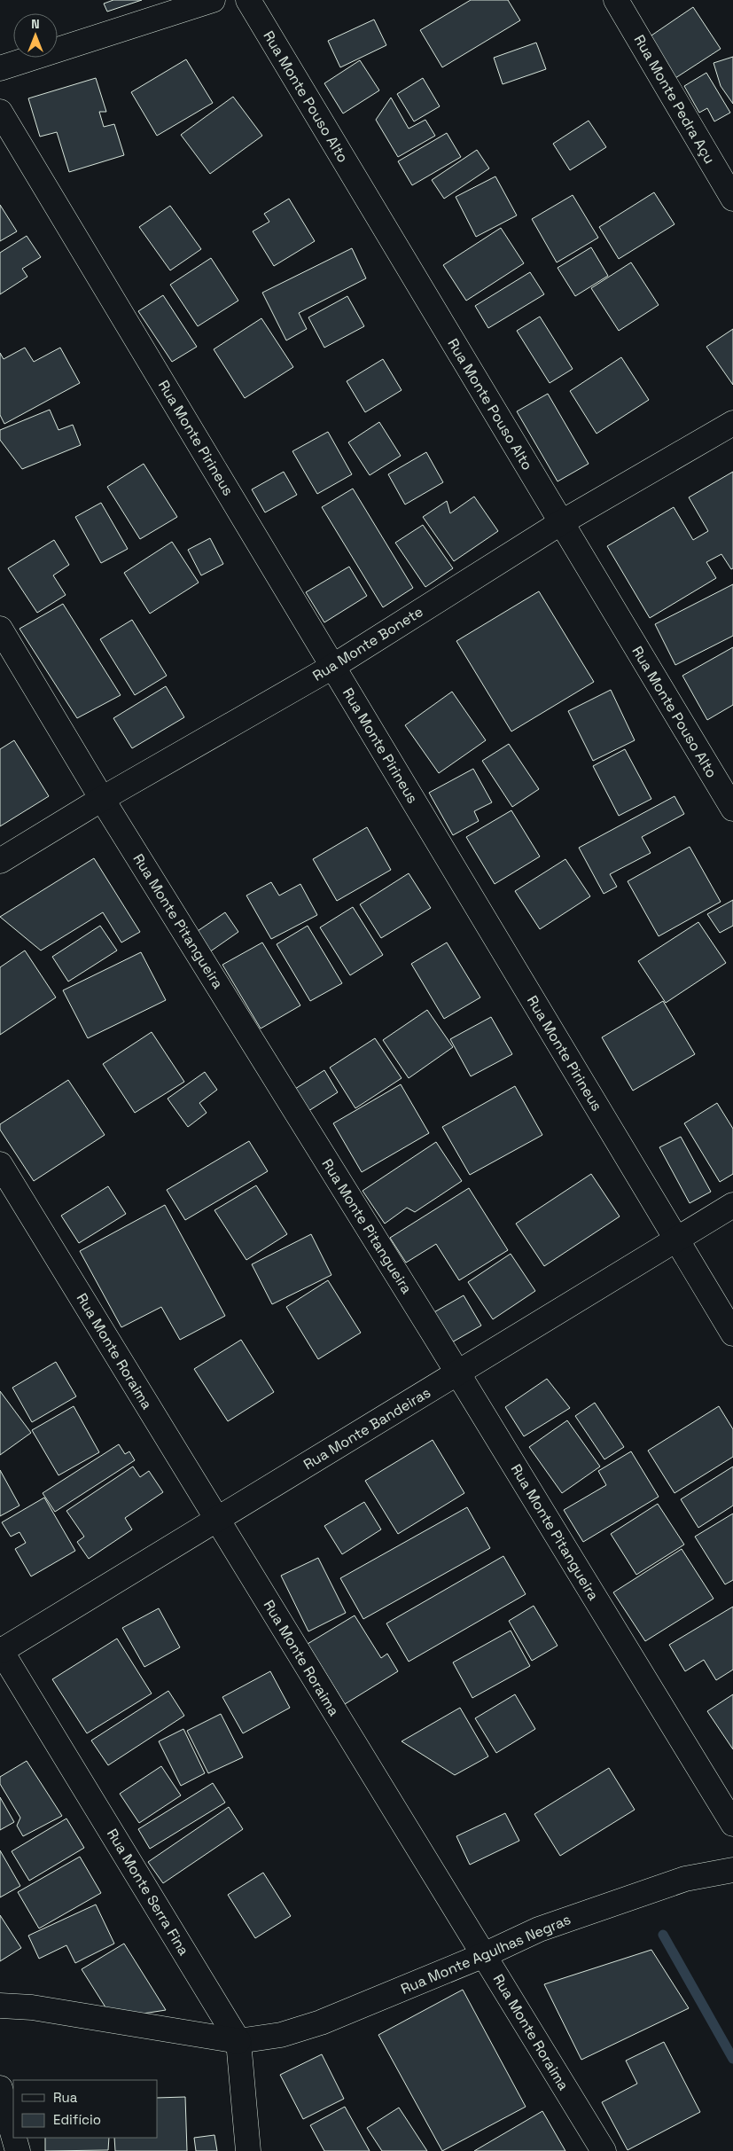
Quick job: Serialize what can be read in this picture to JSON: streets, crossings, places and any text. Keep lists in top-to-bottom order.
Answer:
{
  "streets": {
    "street": [
      "Rua Monte Pouso Alto",
      "Rua Monte Pedra Açu",
      "Rua Monte Pirineus",
      "Rua Monte Bonete",
      "Rua Monte Pitangueira",
      "Rua Monte Roraima",
      "Rua Monte Bandeiras",
      "Rua Monte Serra Fina",
      "Rua Monte Agulhas Negras"
    ]
  },
  "crossings": [
    ["Rua Monte Pouso Alto", "Rua Monte Bonete"],
    ["Rua Monte Pirineus", "Rua Monte Bonete"],
    ["Rua Monte Pirineus", "Rua Monte Bandeiras"],
    ["Rua Monte Bonete", "Rua Monte Pitangueira"],
    ["Rua Monte Pitangueira", "Rua Monte Bandeiras"],
    ["Rua Monte Roraima", "Rua Monte Bandeiras"],
    ["Rua Monte Roraima", "Rua Monte Agulhas Negras"],
    ["Rua Monte Bandeiras", "Rua Monte Serra Fina"],
    ["Rua Monte Serra Fina", "Rua Monte Agulhas Negras"]
  ],
  "legend": ["Rua", "Edifício"],
  "north": "top"
}
